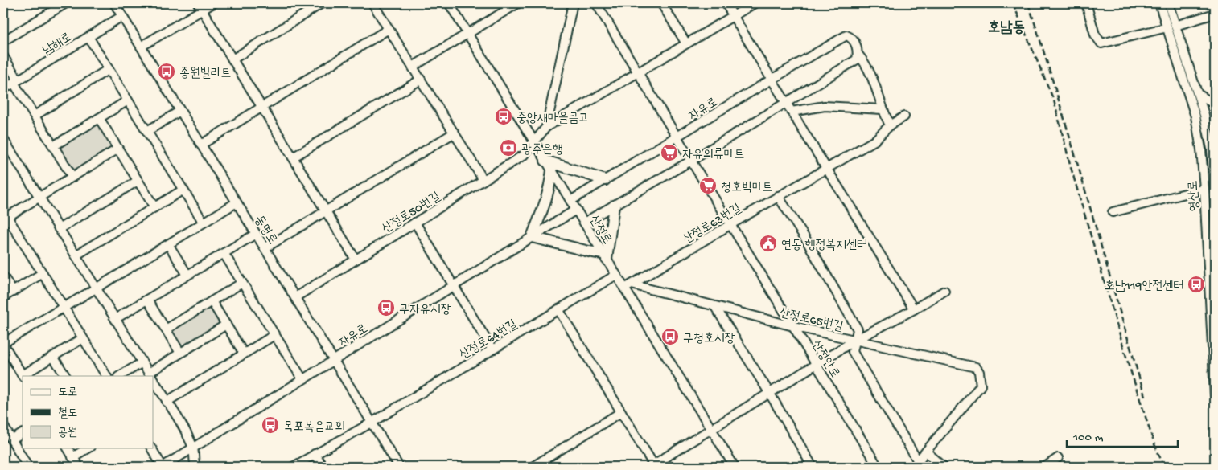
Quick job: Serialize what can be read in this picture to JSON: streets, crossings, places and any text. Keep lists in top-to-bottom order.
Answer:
{
  "streets": {
    "street": [
      "남해로",
      "자유로",
      "영산로",
      "산정로50번길",
      "산정로63번길",
      "동명로",
      "산정로",
      "산정로65번길",
      "산정로64번길",
      "산정안로"
    ]
  },
  "crossings": [
    ["남해로", "동명로"],
    ["자유로", "동명로"],
    ["자유로", "산정로"],
    ["자유로", "산정안로"],
    ["산정로50번길", "동명로"],
    ["산정로50번길", "산정로"],
    ["산정로63번길", "산정로"],
    ["산정로63번길", "산정로65번길"],
    ["산정로63번길", "산정안로"],
    ["동명로", "산정로64번길"],
    ["산정로", "산정로65번길"],
    ["산정로", "산정로64번길"],
    ["산정로65번길", "산정안로"]
  ],
  "districts": ["호남동"],
  "places": {
    "bus stop": [
      "종원빌라트",
      "중앙새마을금고",
      "호남119안전센터",
      "구자유시장",
      "구청호시장",
      "목포복음교회"
    ],
    "bank": ["광주은행"],
    "supermarket": ["자유의류마트", "청호빅마트"],
    "public building": ["연동 행정복지센터"]
  },
  "legend": ["도로", "철도", "공원"],
  "scale_bar": "100 m"
}
